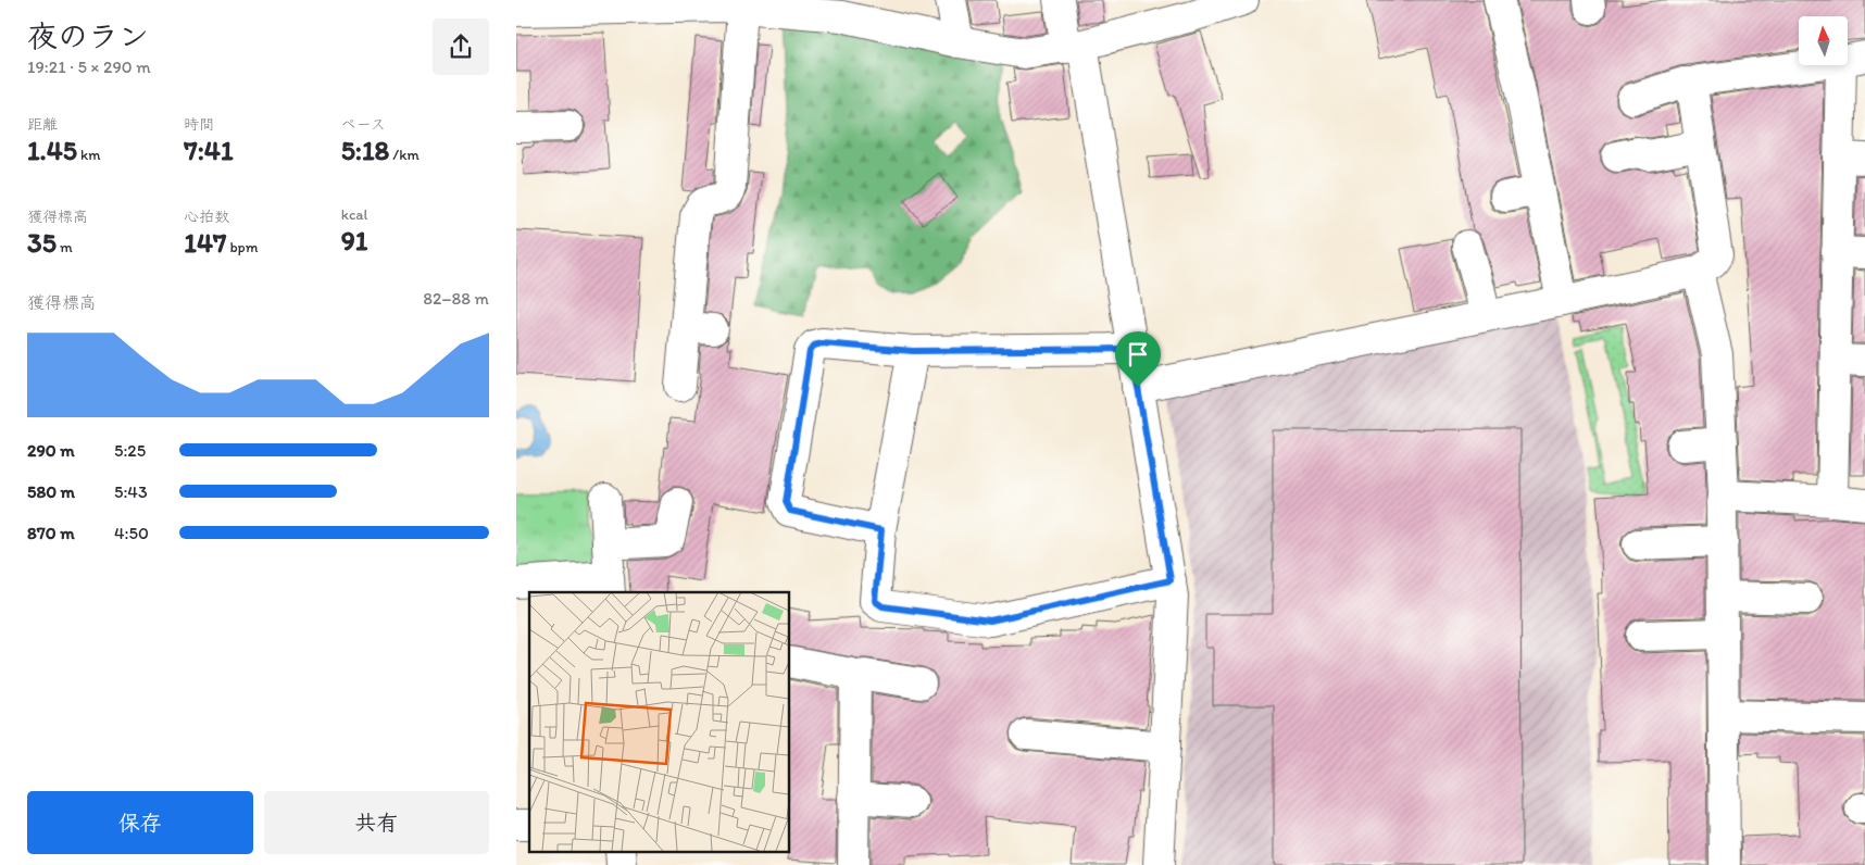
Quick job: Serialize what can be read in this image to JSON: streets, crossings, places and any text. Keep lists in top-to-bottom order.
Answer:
{
  "north": "top",
  "page": {
    "heading": ["夜のラン", "19:21 · 5 × 290 m"],
    "stats": [
      ["距離", "1.45 km"],
      ["時間", "7:41"],
      ["ペース", "5:18 /km"],
      ["獲得標高", "35 m"],
      ["心拍数", "147 bpm"],
      ["kcal", "91"]
    ],
    "chart": ["獲得標高", "82–88 m"],
    "list": [
      {
        "name": "290 m",
        "note": "5:25"
      },
      {
        "name": "580 m",
        "note": "5:43"
      },
      {
        "name": "870 m",
        "note": "4:50"
      }
    ],
    "buttons": ["保存", "共有"]
  }
}
